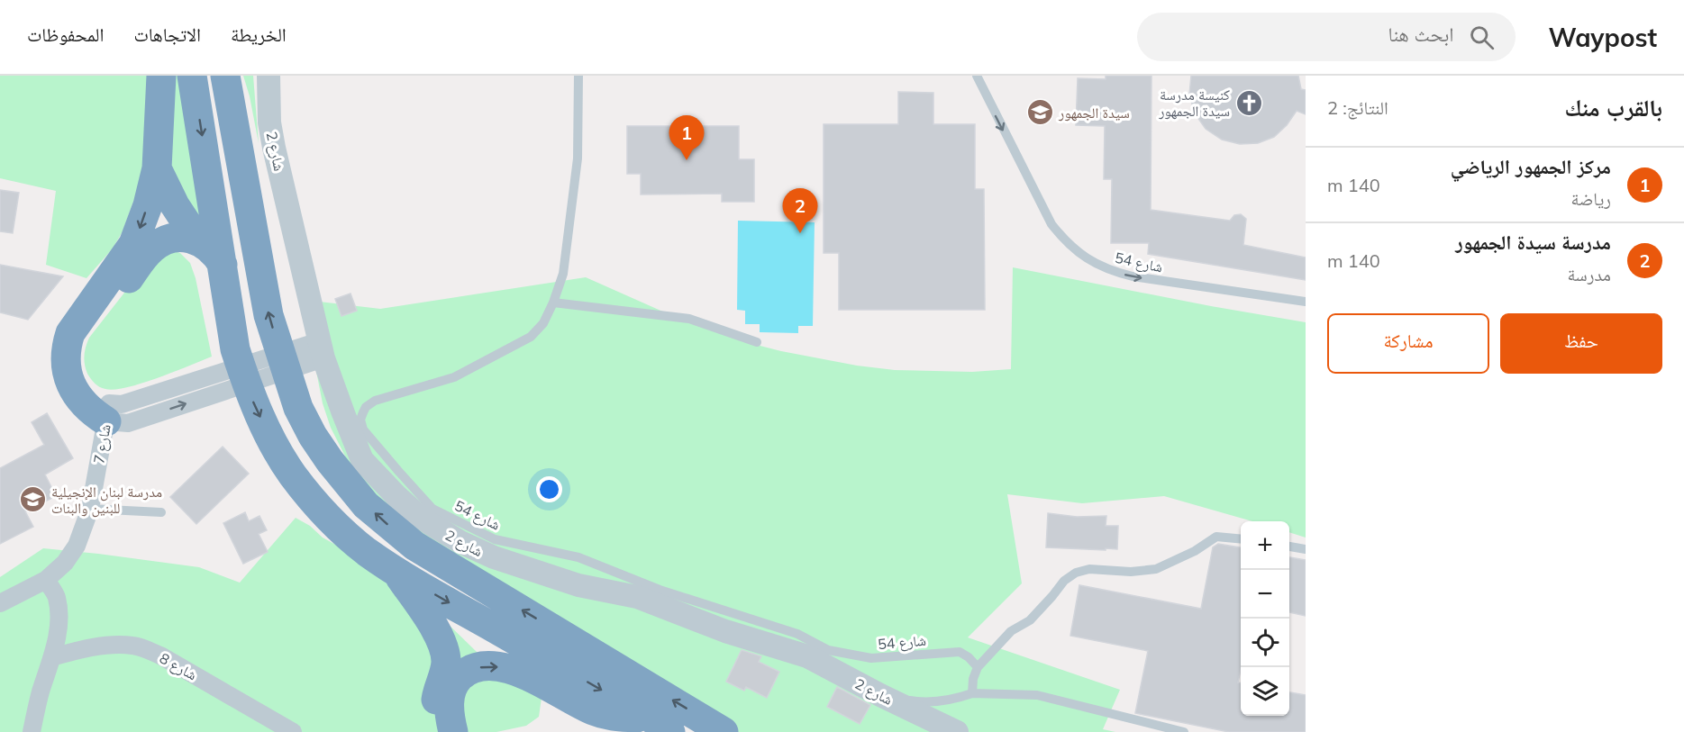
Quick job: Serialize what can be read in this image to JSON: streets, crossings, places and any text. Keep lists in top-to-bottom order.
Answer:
{
  "streets": {
    "street": ["شارع 2", "شارع 7", "شارع 8"],
    "lane": ["شارع 54"]
  },
  "places": {
    "church": ["كنيسة مدرسة سيدة الجمهور"],
    "school or university": ["سيدة الجمهور", "مدرسة لبنان الإنجيلية للبنين والبنات"]
  },
  "page": {
    "header": "Waypost",
    "search": "ابحث هنا",
    "nav": ["الخريطة", "الاتجاهات", "المحفوظات"],
    "heading": ["بالقرب منك", "النتائج: 2"],
    "pins": ["1", "2"],
    "list": [
      {
        "mark": "1",
        "name": "مركز الجمهور الرياضي",
        "note": "رياضة",
        "value": "140 m"
      },
      {
        "mark": "2",
        "name": "مدرسة سيدة الجمهور",
        "note": "مدرسة",
        "value": "140 m"
      }
    ],
    "buttons": ["حفظ", "مشاركة"],
    "map_buttons": ["+", "−"]
  }
}
